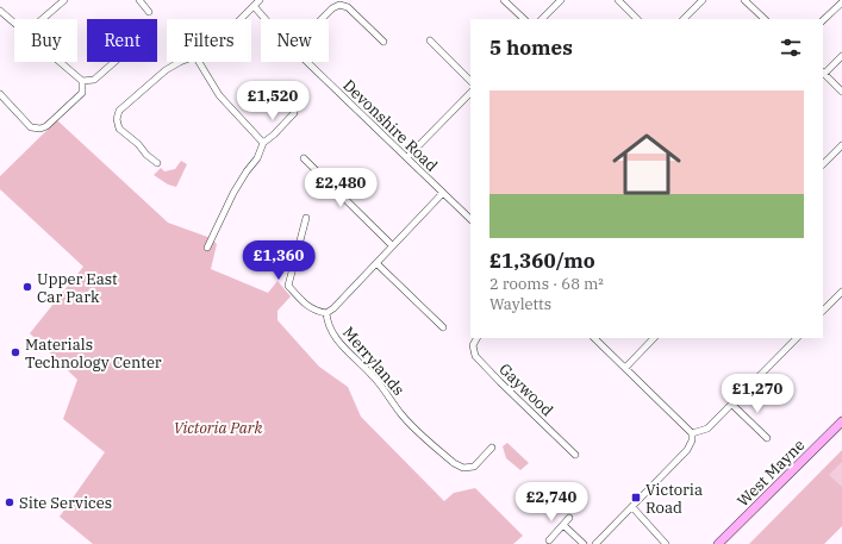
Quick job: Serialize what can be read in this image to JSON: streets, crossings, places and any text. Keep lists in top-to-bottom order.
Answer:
{
  "streets": {
    "main road": ["West Mayne"],
    "street": ["Devonshire Road", "Merrylands", "Gaywood"]
  },
  "parks": ["Victoria Park"],
  "places": {
    "other": ["Upper East Car Park", "Materials Technology Center", "Site Services"],
    "transit": ["Victoria Road"]
  },
  "page": {
    "chip": [
      "Buy",
      "Rent",
      "Filters",
      "New"
    ],
    "heading": "5 homes",
    "list": [
      {
        "name": "£1,360/mo",
        "note": "2 rooms · 68 m² · Wayletts"
      }
    ],
    "price": [
      "£1,520",
      "£2,480",
      "£1,360",
      "£1,270",
      "£2,740"
    ]
  }
}
